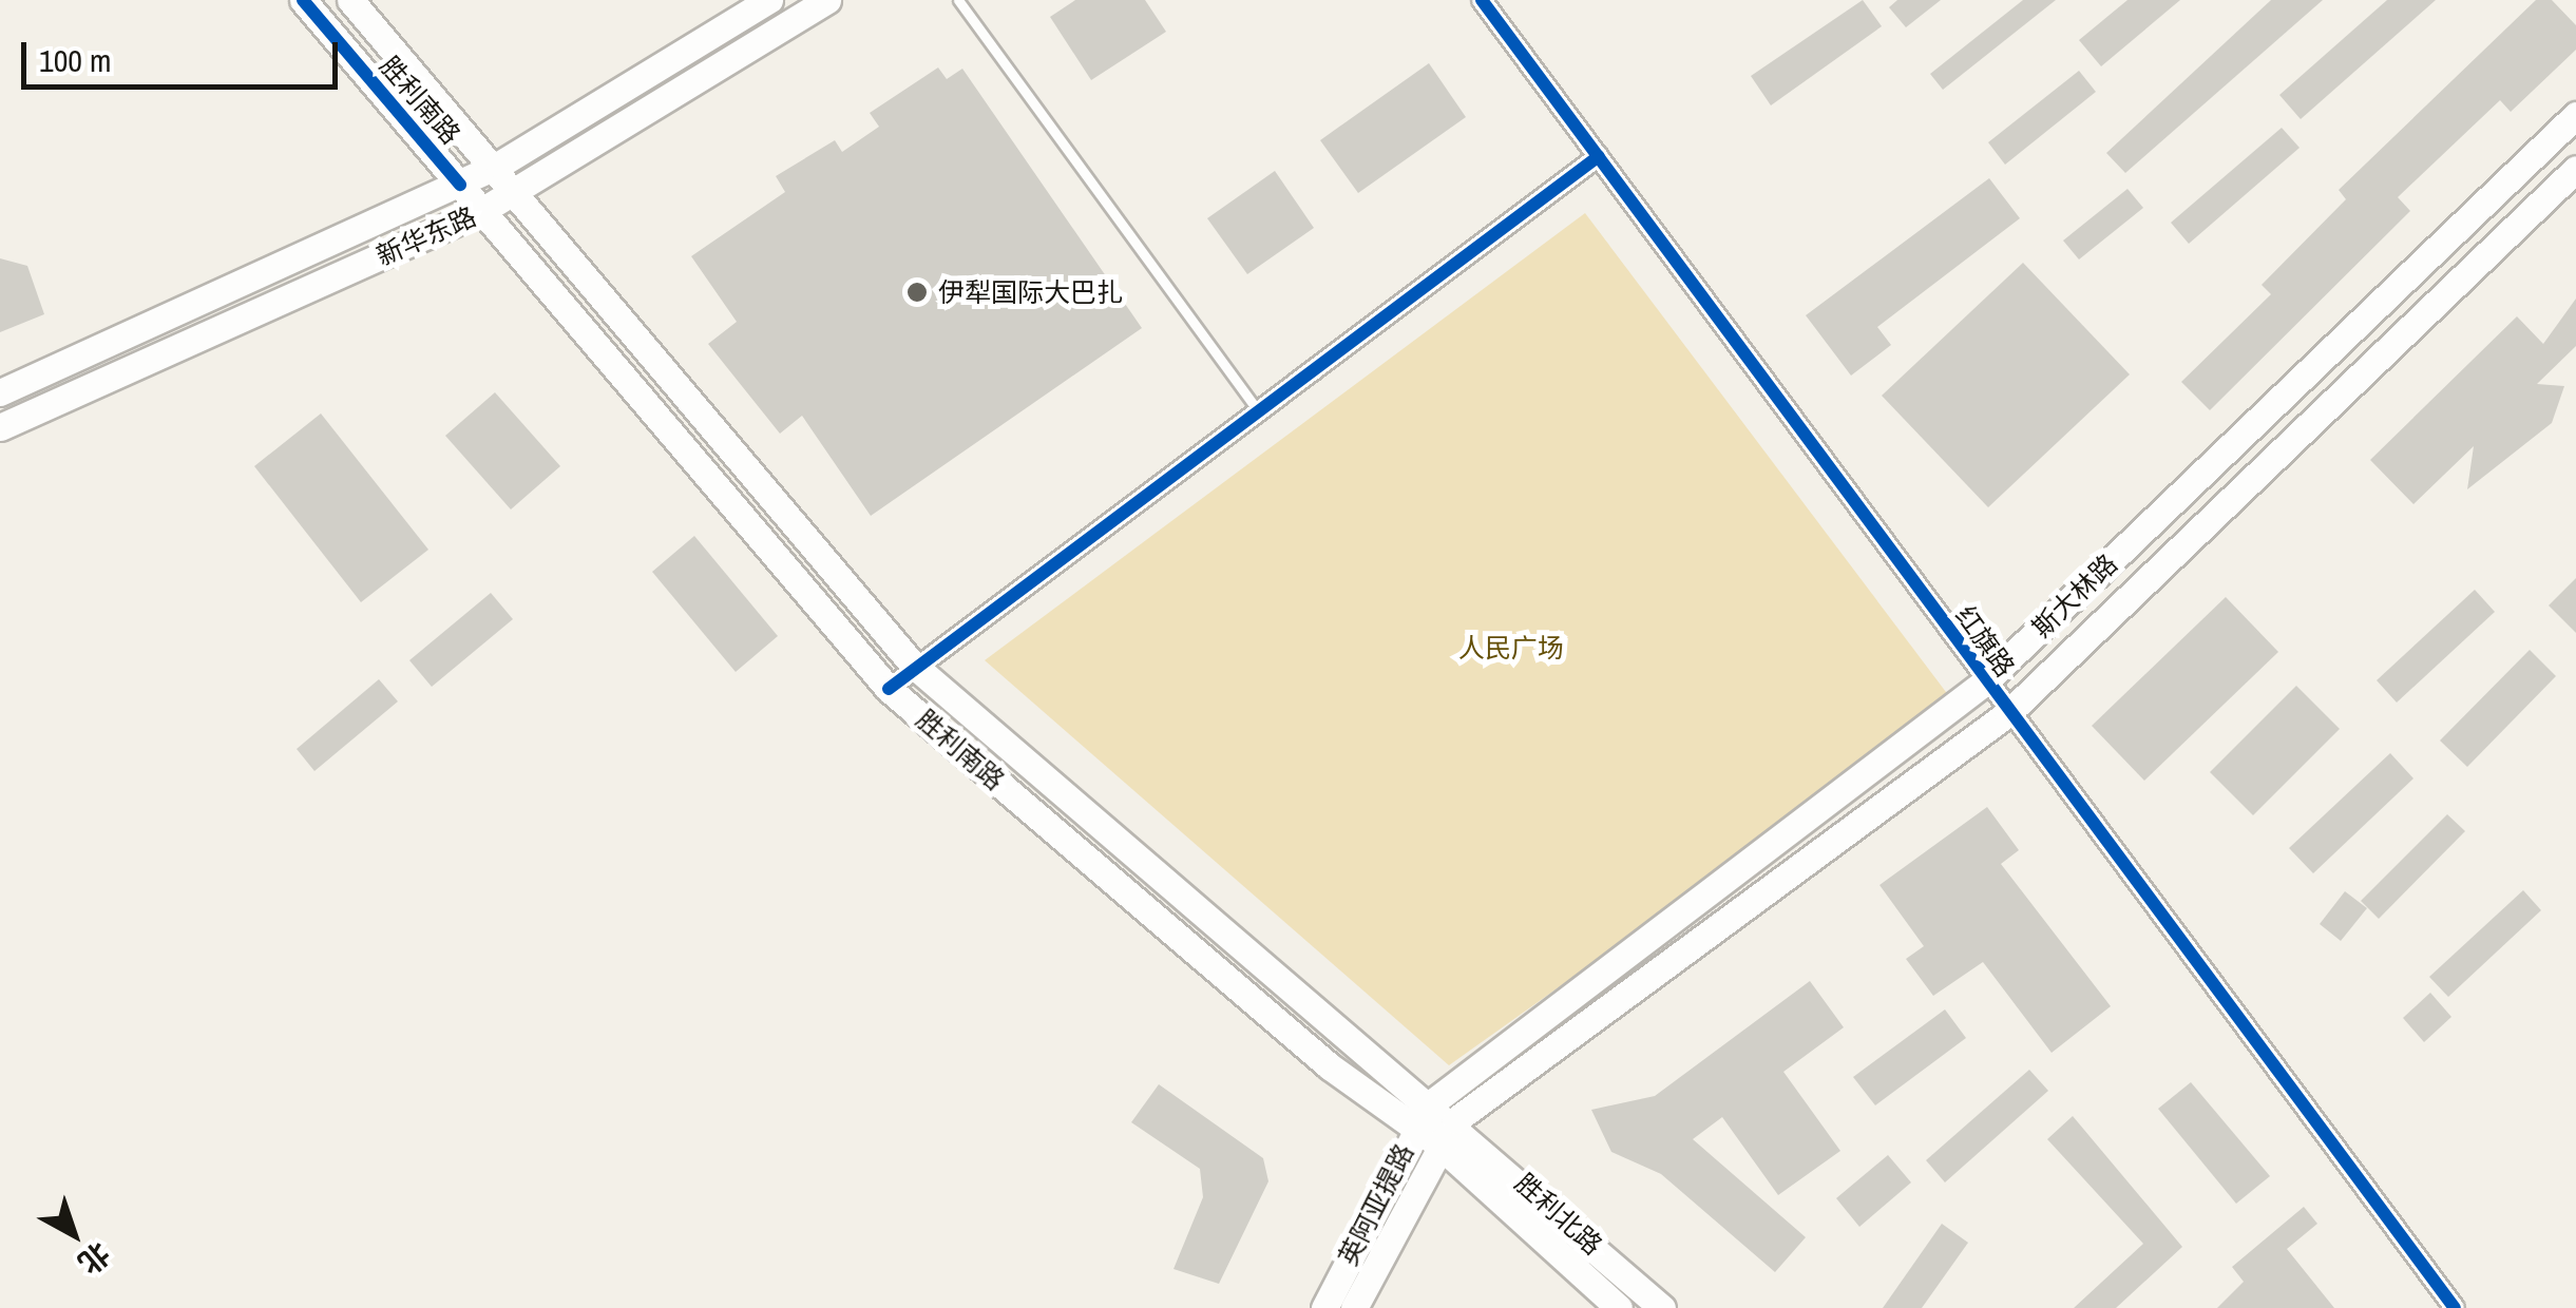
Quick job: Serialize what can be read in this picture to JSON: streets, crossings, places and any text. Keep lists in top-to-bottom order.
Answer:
{
  "streets": {
    "main road": [
      "胜利南路",
      "新华东路",
      "斯大林路",
      "英阿亚提路",
      "胜利北路"
    ],
    "street": ["红旗路"]
  },
  "crossings": [
    ["胜利南路", "新华东路"],
    ["胜利南路", "斯大林路"],
    ["胜利南路", "英阿亚提路"],
    ["胜利南路", "胜利北路"],
    ["斯大林路", "红旗路"],
    ["斯大林路", "英阿亚提路"],
    ["斯大林路", "胜利北路"],
    ["英阿亚提路", "胜利北路"]
  ],
  "parks": ["人民广场"],
  "places": ["伊犁国际大巴扎"],
  "scale_bar": "100 m",
  "north": "bottom right"
}
